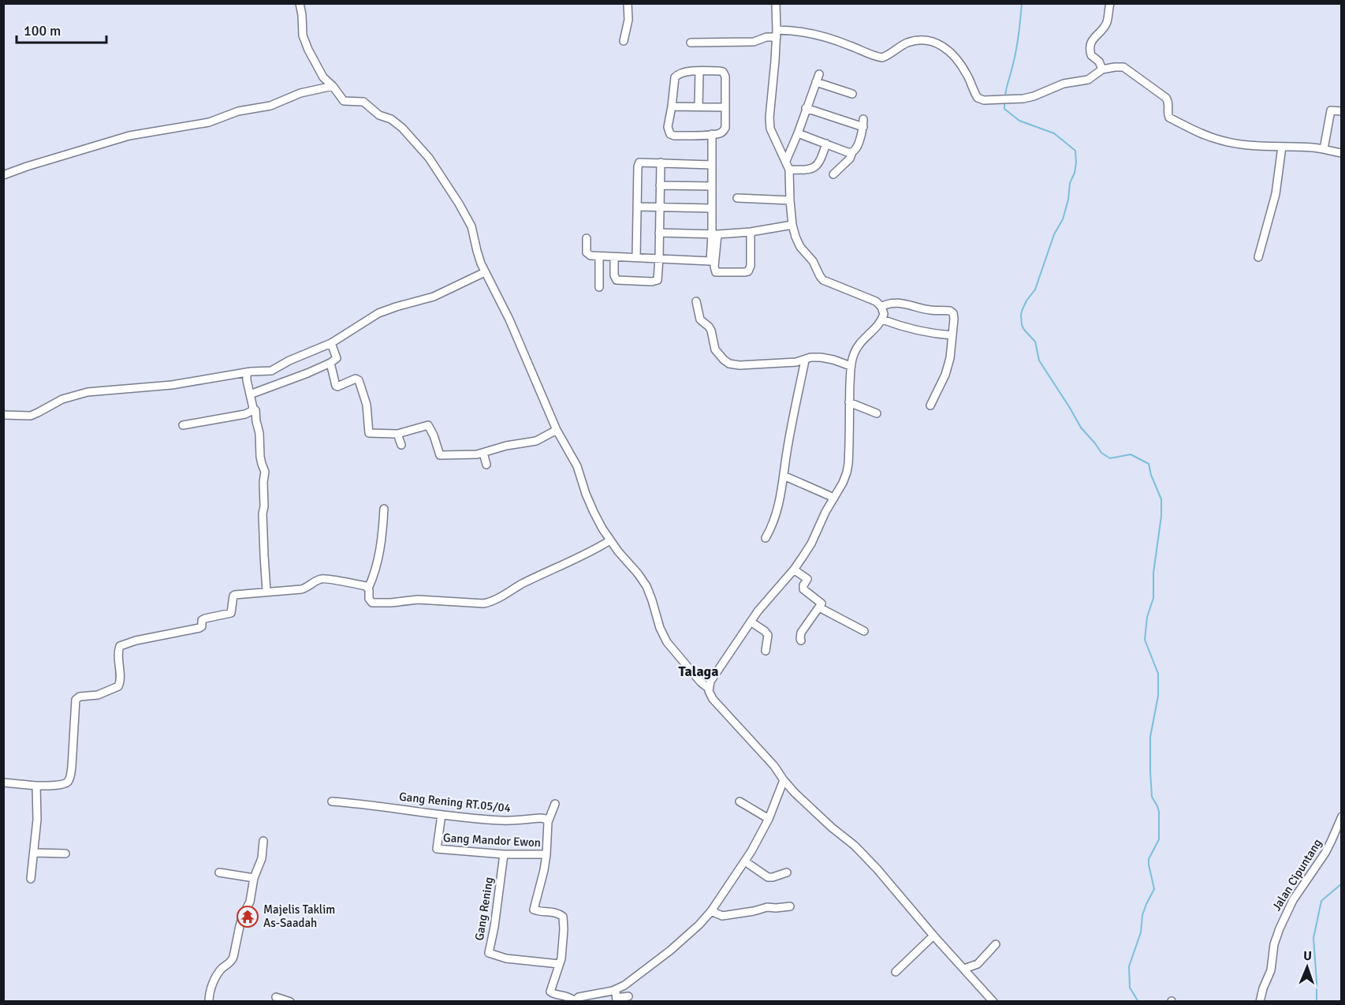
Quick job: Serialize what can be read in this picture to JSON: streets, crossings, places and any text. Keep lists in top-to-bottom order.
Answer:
{
  "streets": {
    "street": [
      "Gang Rening RT.05/04",
      "Gang Mandor Ewon",
      "Jalan Cipuntang",
      "Gang Rening"
    ]
  },
  "crossings": [
    ["Gang Rening RT.05/04", "Gang Mandor Ewon"],
    ["Gang Mandor Ewon", "Gang Rening"]
  ],
  "districts": ["Talaga"],
  "places": {
    "temple": ["Majelis Taklim As-Saadah"]
  },
  "scale_bar": "100 m",
  "north": "top"
}
